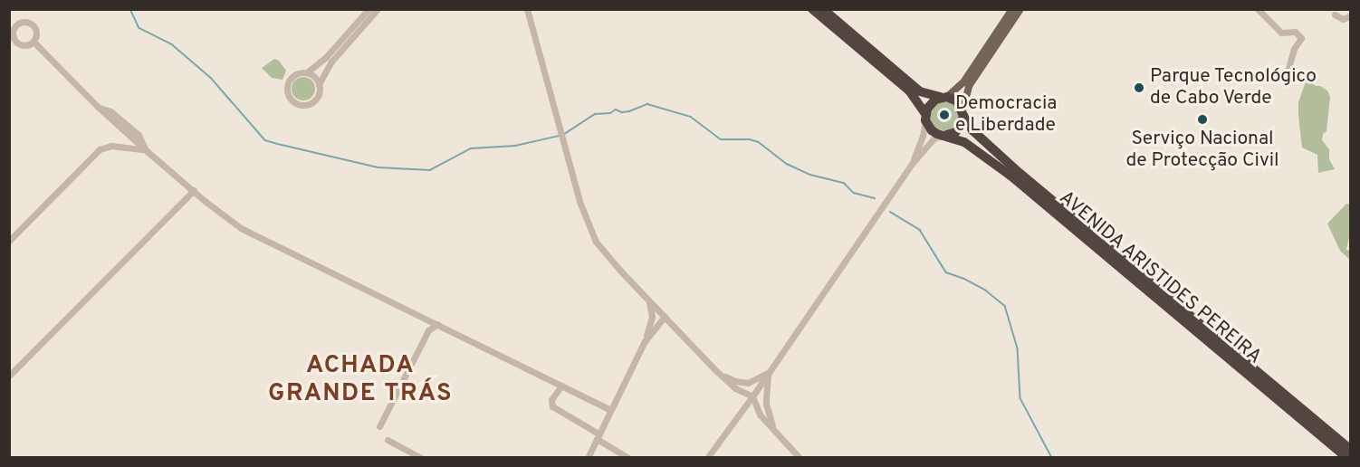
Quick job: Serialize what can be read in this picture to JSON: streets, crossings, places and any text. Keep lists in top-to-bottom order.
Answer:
{
  "streets": {
    "highway": ["AVENIDA ARISTIDES PEREIRA"]
  },
  "districts": ["ACHADA GRANDE TRÁS"],
  "places": ["Parque Tecnológico de Cabo Verde", "Democracia e Liberdade", "Serviço Nacional de Protecção Civil"]
}
